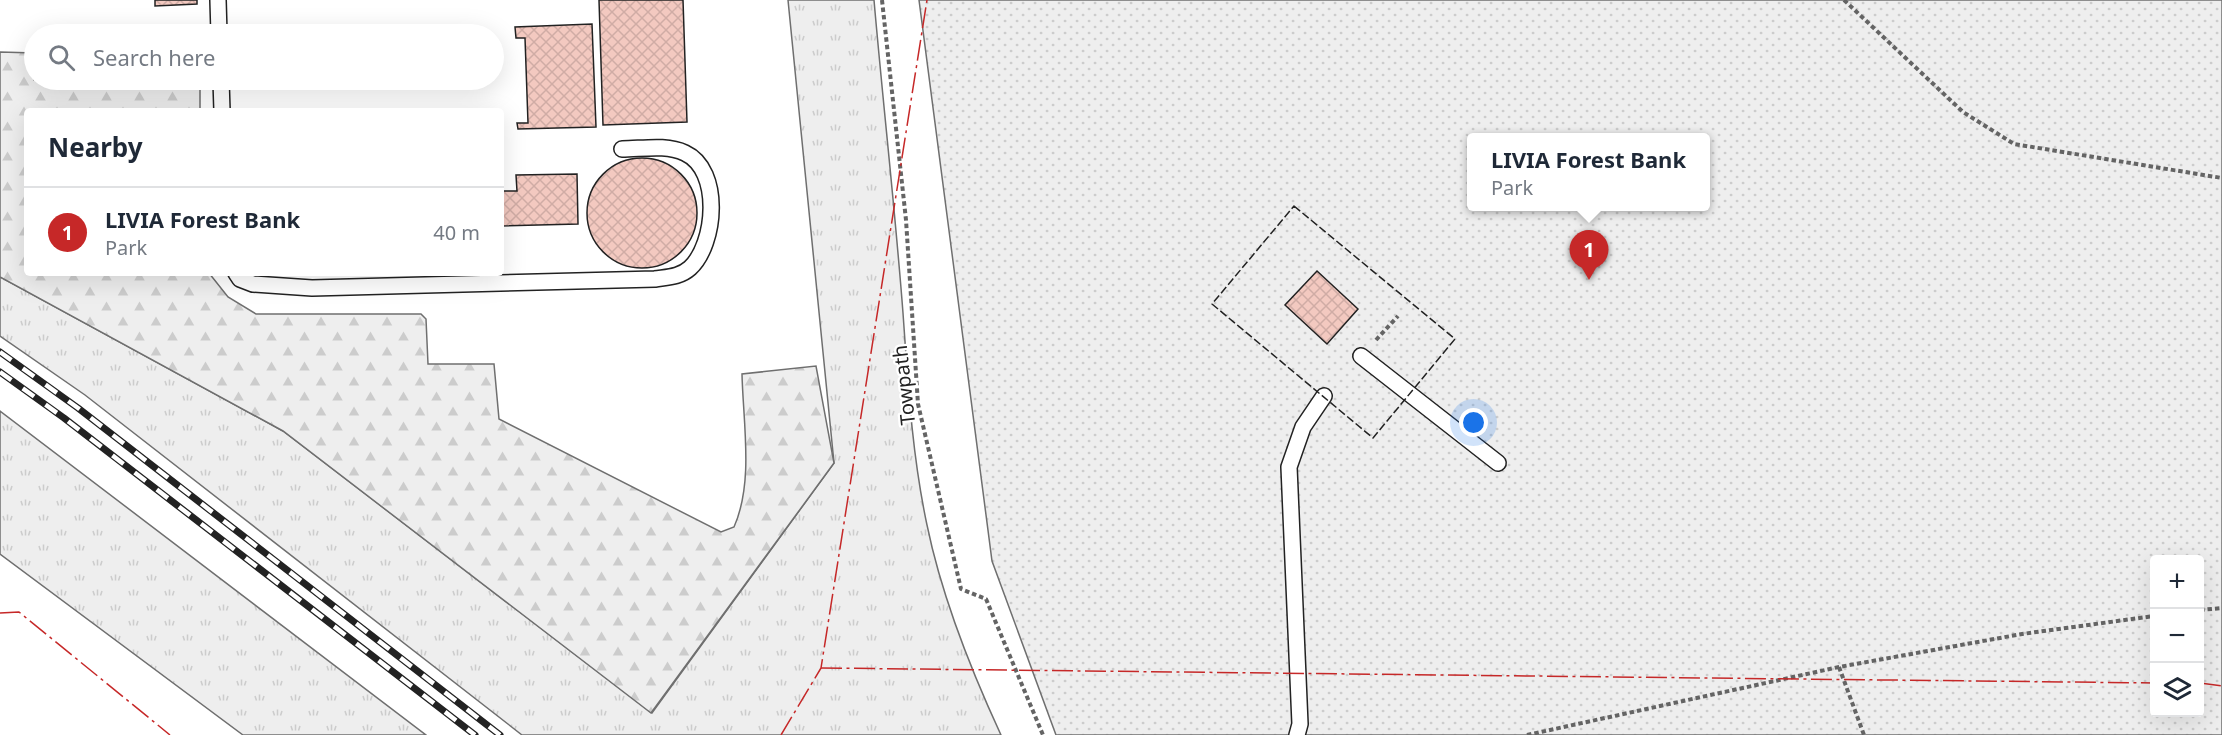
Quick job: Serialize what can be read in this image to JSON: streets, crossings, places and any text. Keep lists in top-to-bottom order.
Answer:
{
  "streets": {
    "path": ["Towpath"]
  },
  "page": {
    "search": "Search here",
    "heading": "Nearby",
    "popup": ["LIVIA Forest Bank", "Park"],
    "list": [
      {
        "mark": "1",
        "name": "LIVIA Forest Bank",
        "note": "Park",
        "value": "40 m"
      }
    ],
    "pins": "1",
    "map_buttons": ["+", "−"]
  }
}
